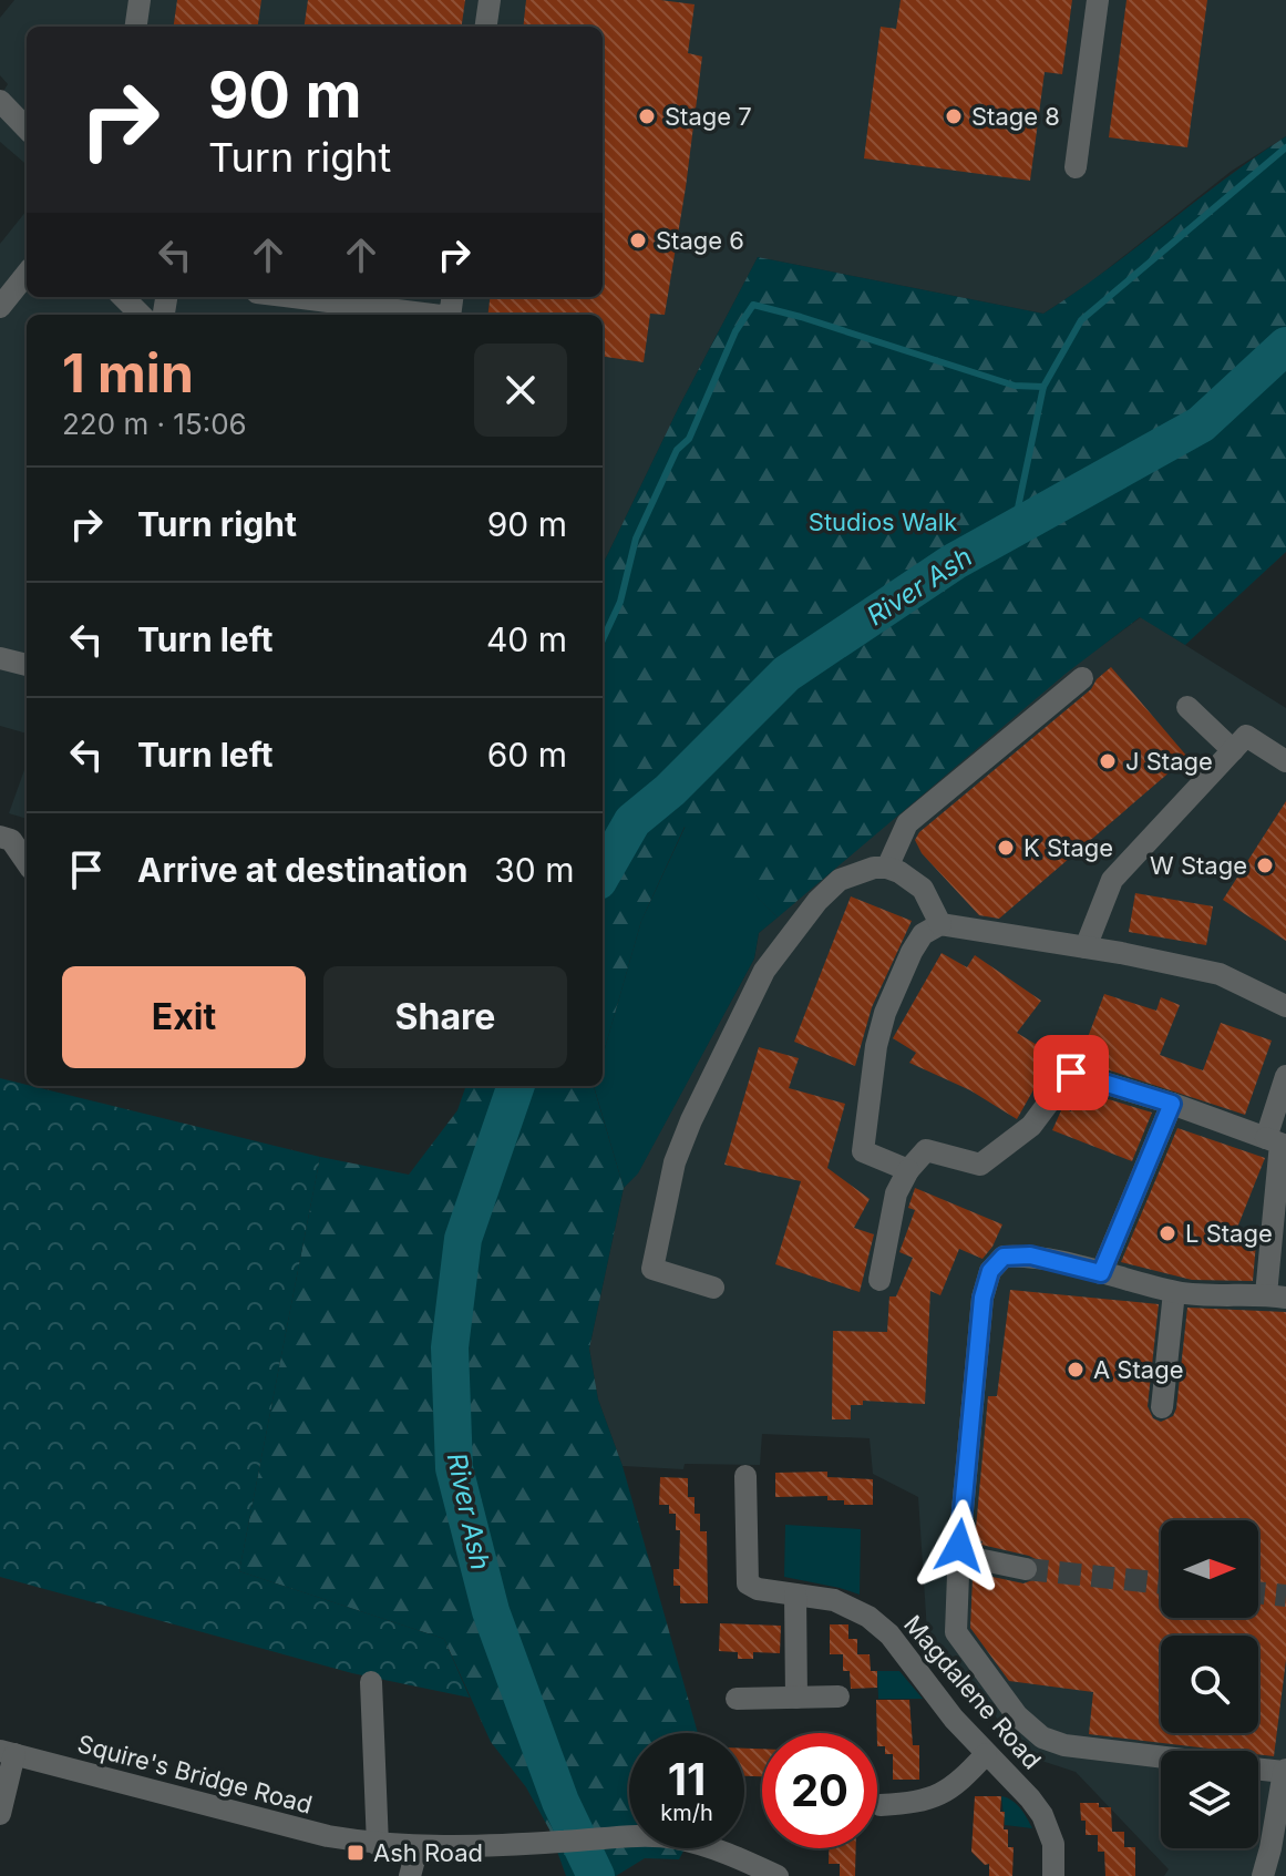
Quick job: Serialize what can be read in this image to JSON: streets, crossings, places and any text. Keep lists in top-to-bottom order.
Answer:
{
  "streets": {
    "street": ["Magdalene Road", "Squire's Bridge Road"]
  },
  "water": ["River Ash"],
  "parks": ["Studios Walk"],
  "places": {
    "other": [
      "Stage 7",
      "Stage 8",
      "Stage 6",
      "J Stage",
      "K Stage",
      "W Stage",
      "L Stage",
      "A Stage"
    ],
    "transit": ["Ash Road"]
  },
  "north": "right",
  "page": {
    "turn": ["90 m", "Turn right"],
    "heading": ["1 min", "220 m · 15:06"],
    "list": [
      {
        "name": "Turn right",
        "value": "90 m"
      },
      {
        "name": "Turn left",
        "value": "40 m"
      },
      {
        "name": "Turn left",
        "value": "60 m"
      },
      {
        "name": "Arrive at destination",
        "value": "30 m"
      }
    ],
    "buttons": ["Exit", "Share"],
    "speed": "11 km/h",
    "limit": "20"
  }
}
